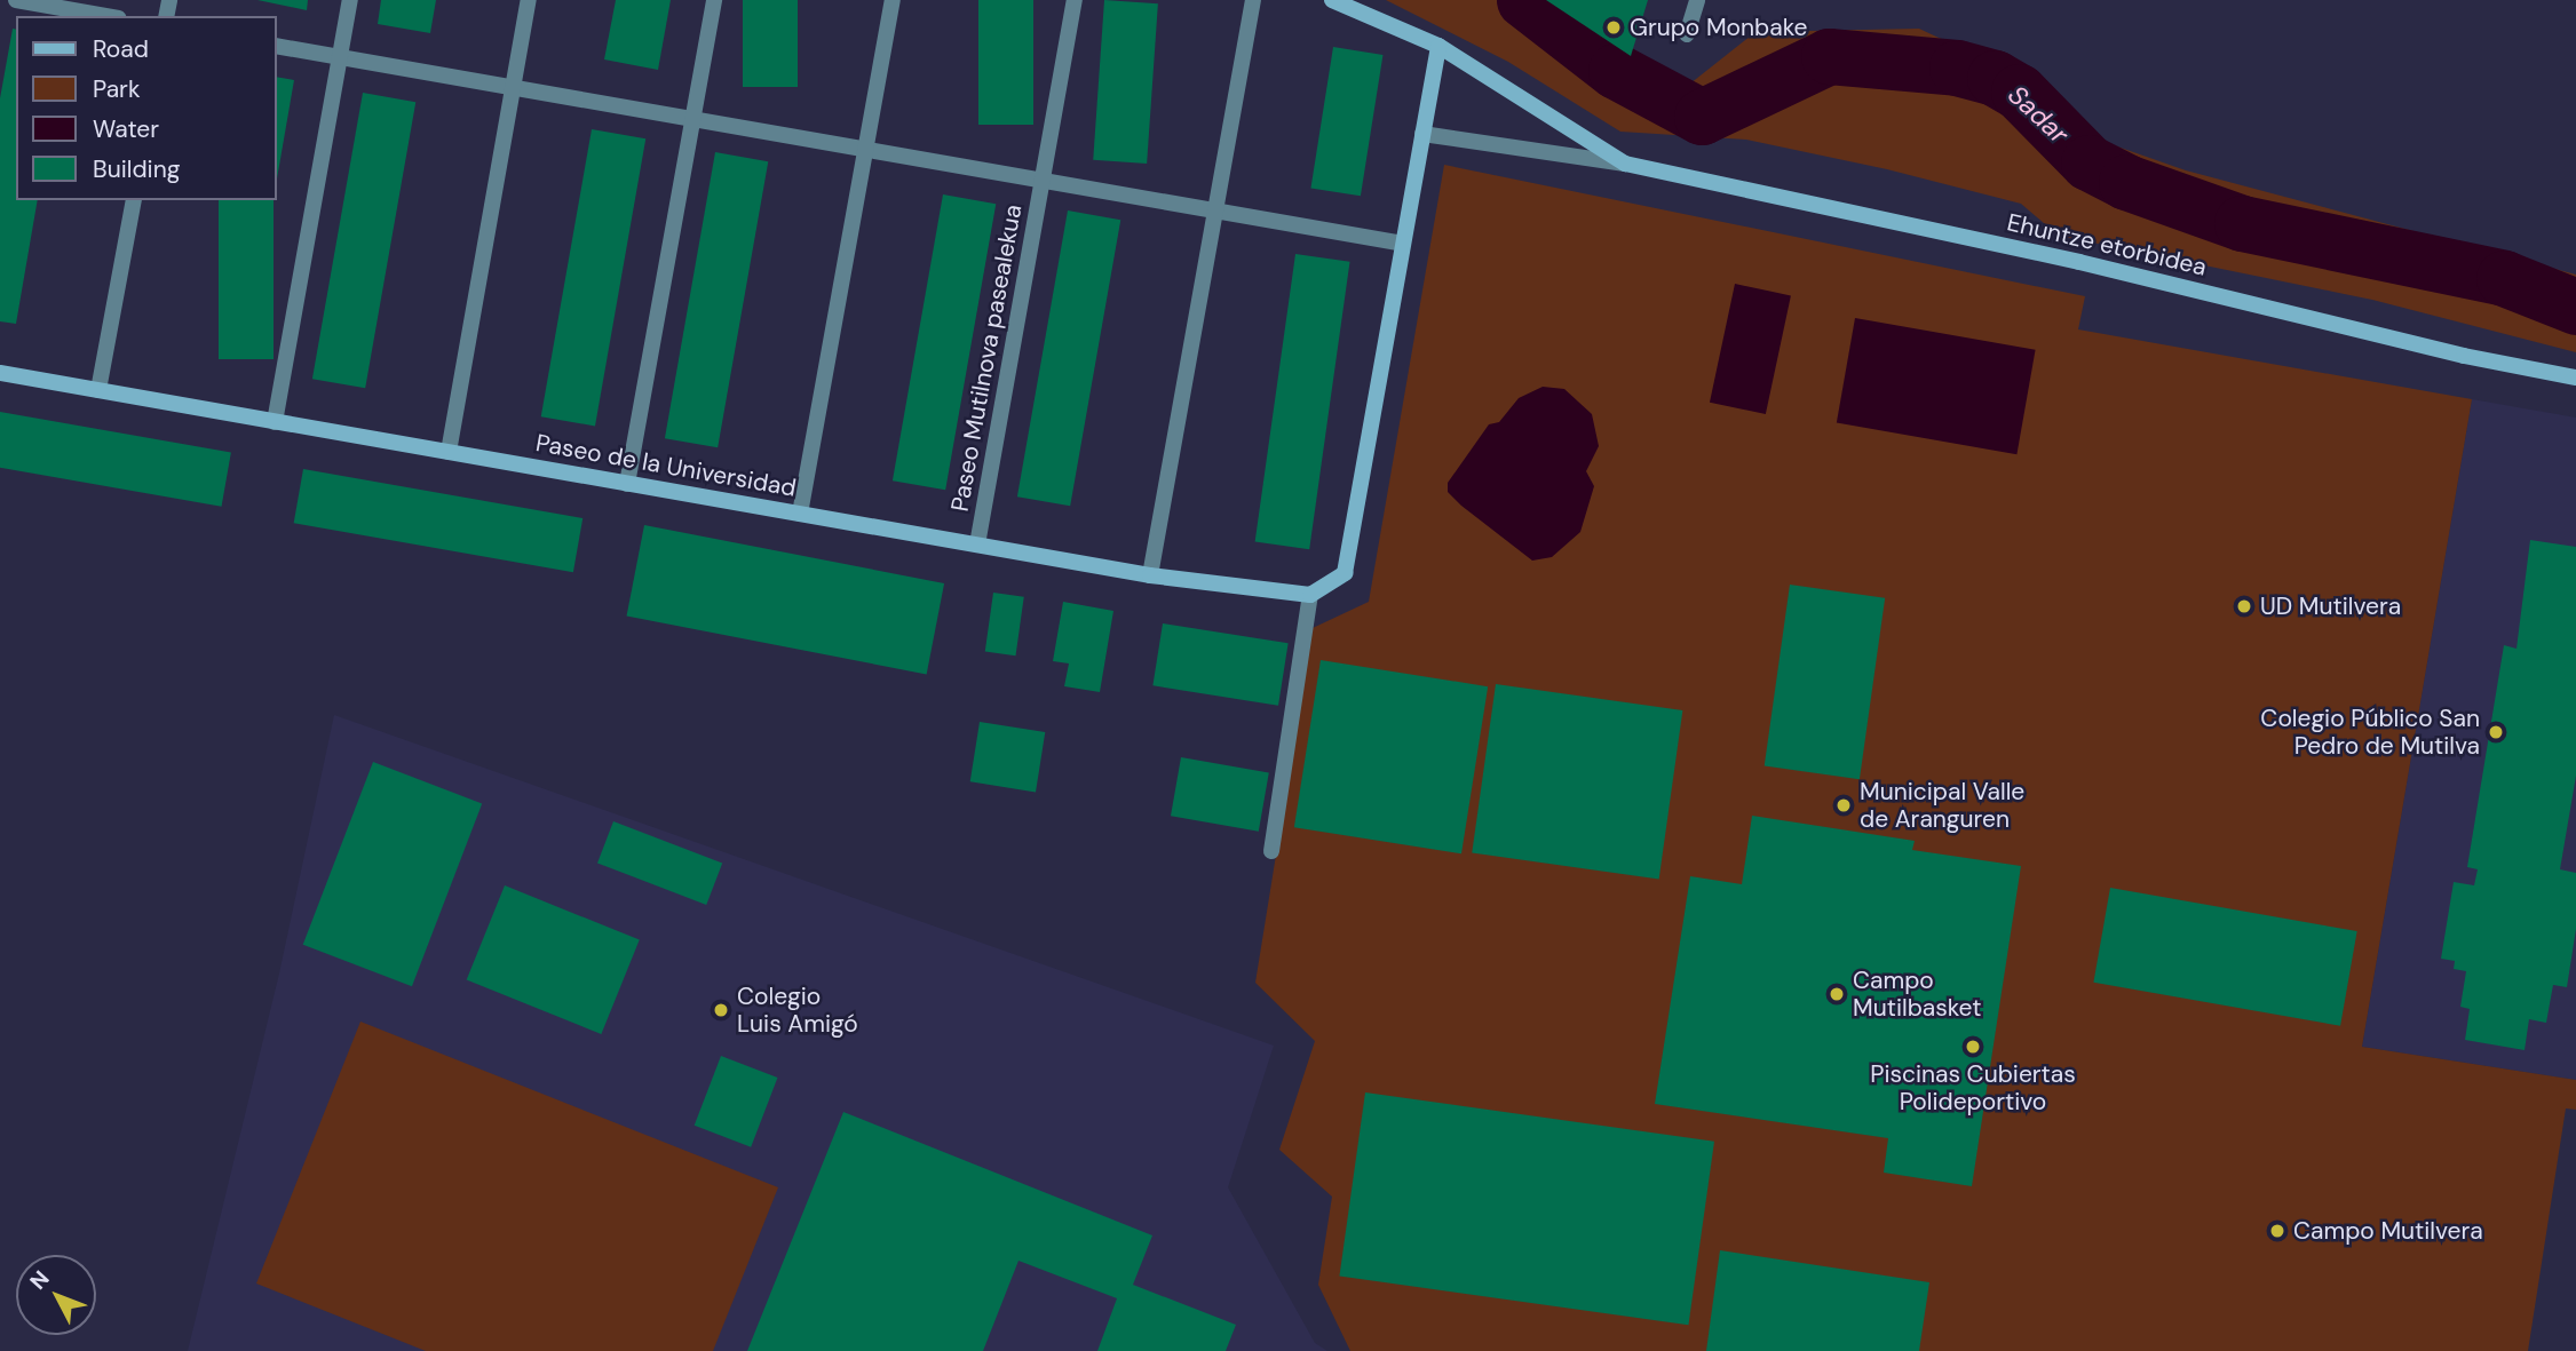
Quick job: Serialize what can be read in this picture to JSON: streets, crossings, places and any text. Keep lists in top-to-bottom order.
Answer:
{
  "streets": {
    "street": ["Ehuntze etorbidea", "Paseo Mutilnova pasealekua", "Paseo de la Universidad"]
  },
  "crossings": [
    ["Paseo Mutilnova pasealekua", "Paseo de la Universidad"]
  ],
  "water": ["Sadar"],
  "places": [
    "Grupo Monbake",
    "UD Mutilvera",
    "Colegio Público San Pedro de Mutilva",
    "Municipal Valle de Aranguren",
    "Campo Mutilbasket",
    "Colegio Luis Amigó",
    "Piscinas Cubiertas Polideportivo",
    "Campo Mutilvera"
  ],
  "legend": [
    "Road",
    "Park",
    "Water",
    "Building"
  ],
  "north": "top left"
}
